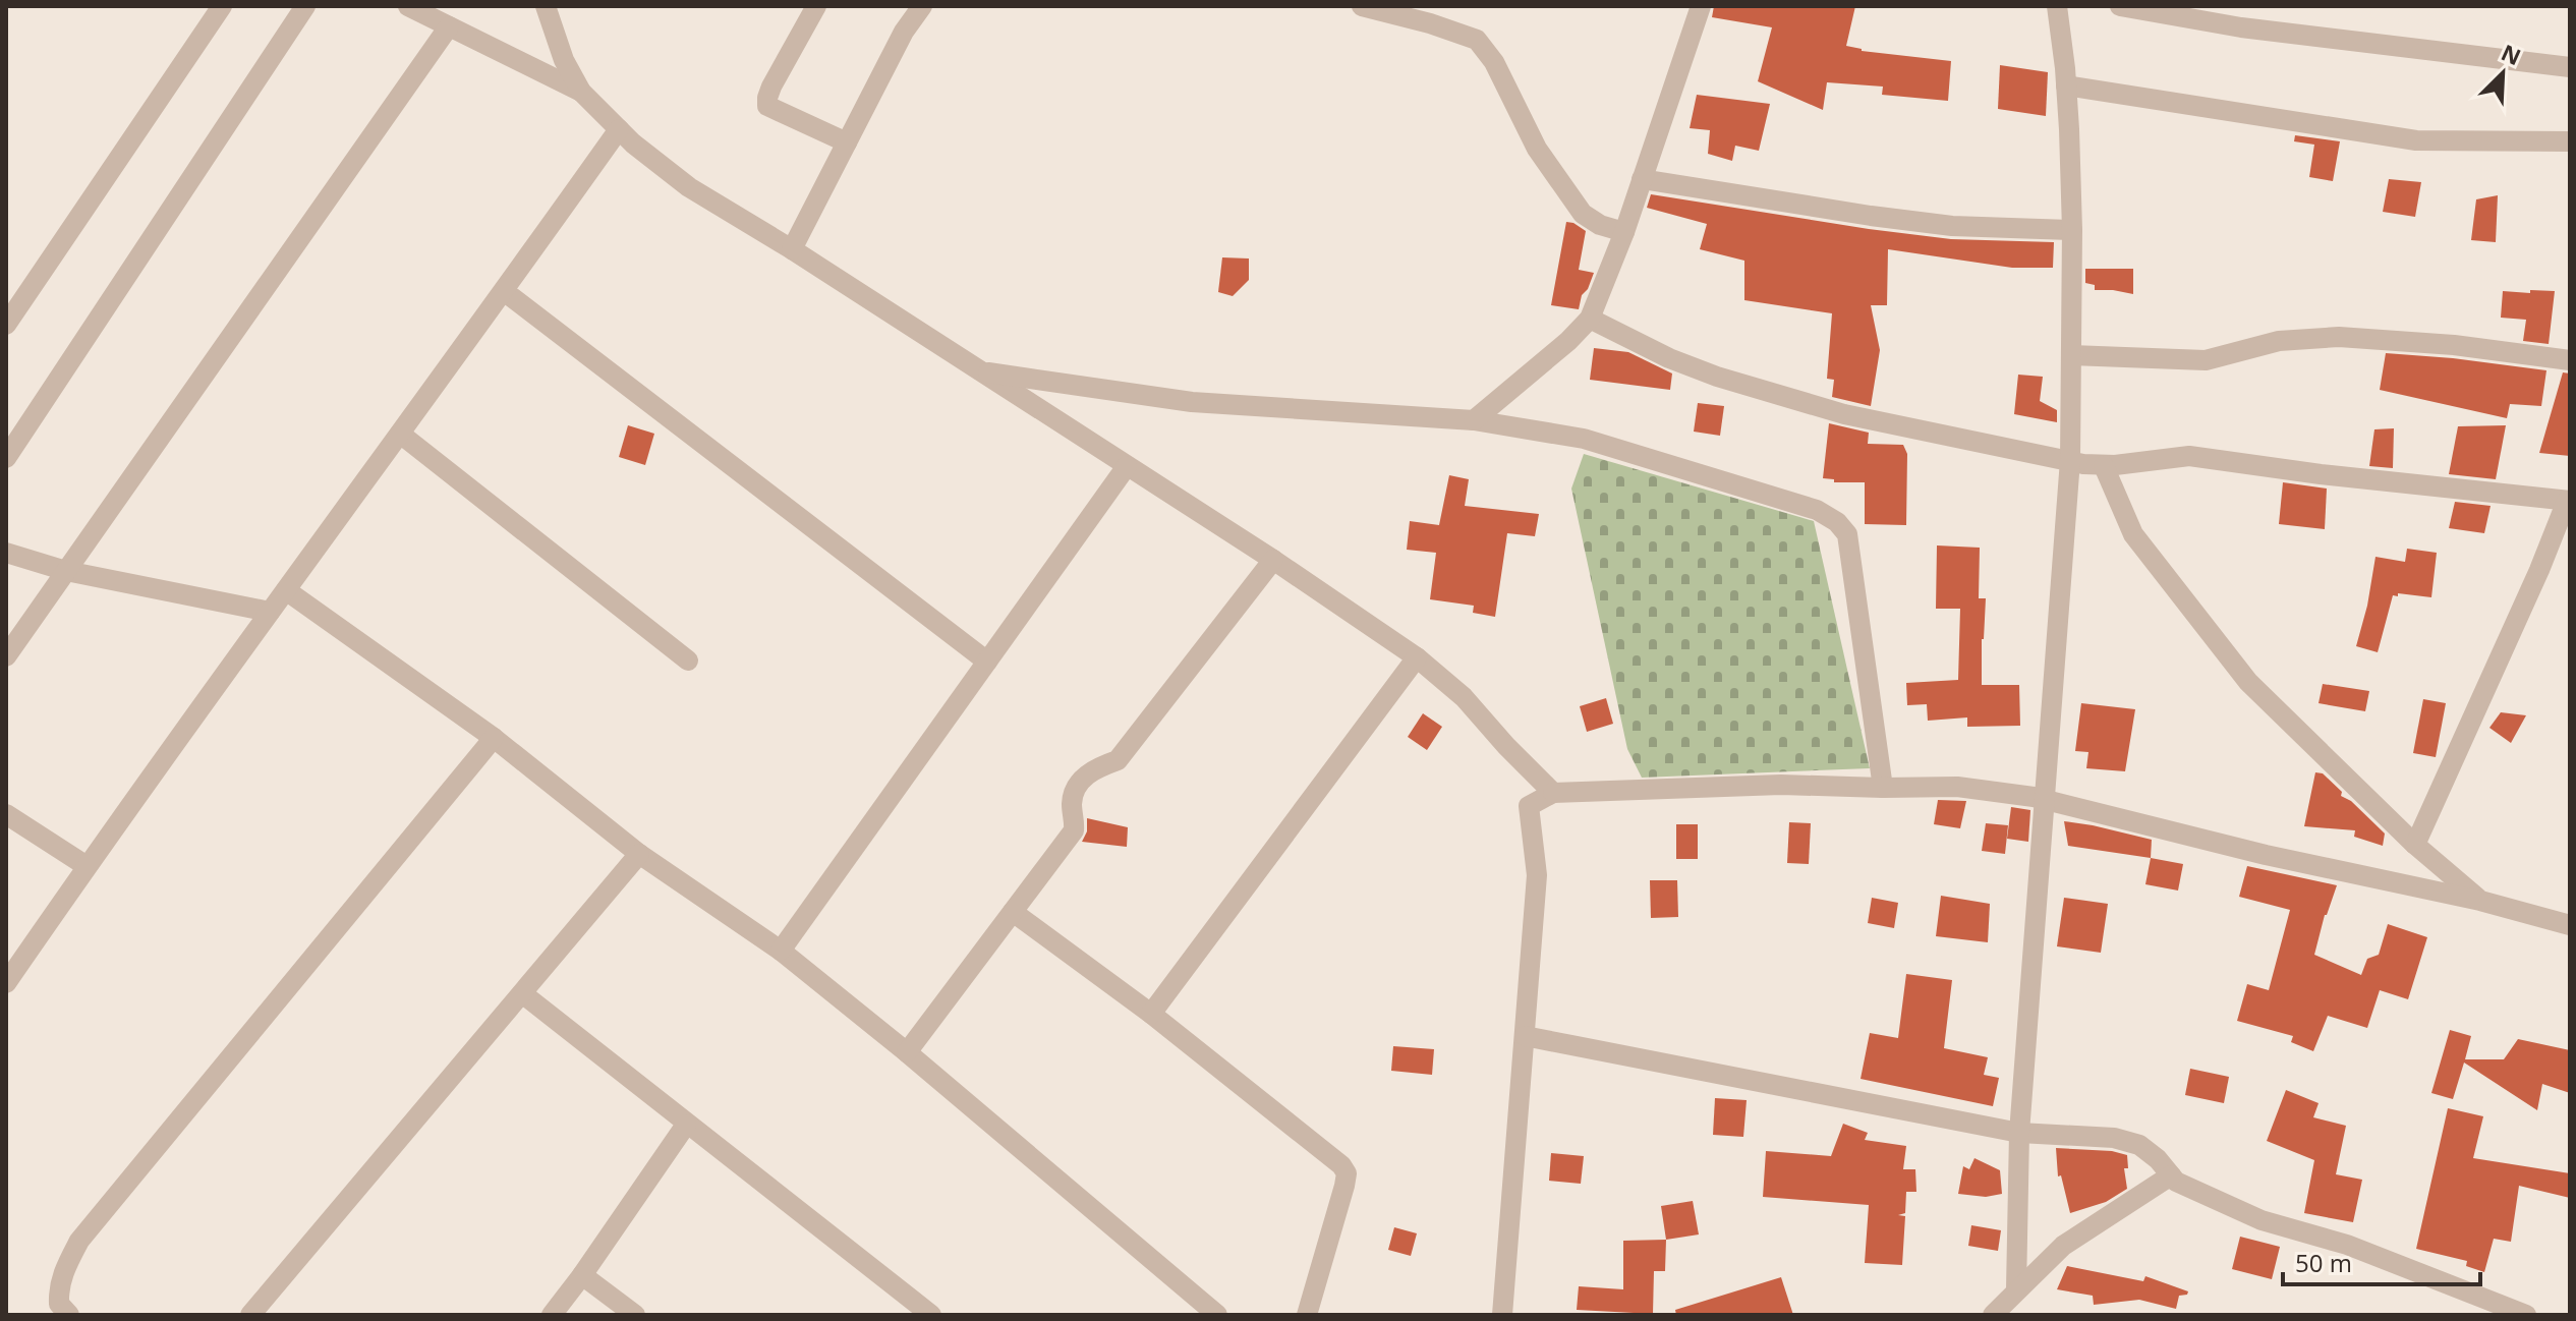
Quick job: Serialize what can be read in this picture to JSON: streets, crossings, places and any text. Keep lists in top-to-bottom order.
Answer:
{
  "scale_bar": "50 m",
  "north": "top right"
}
